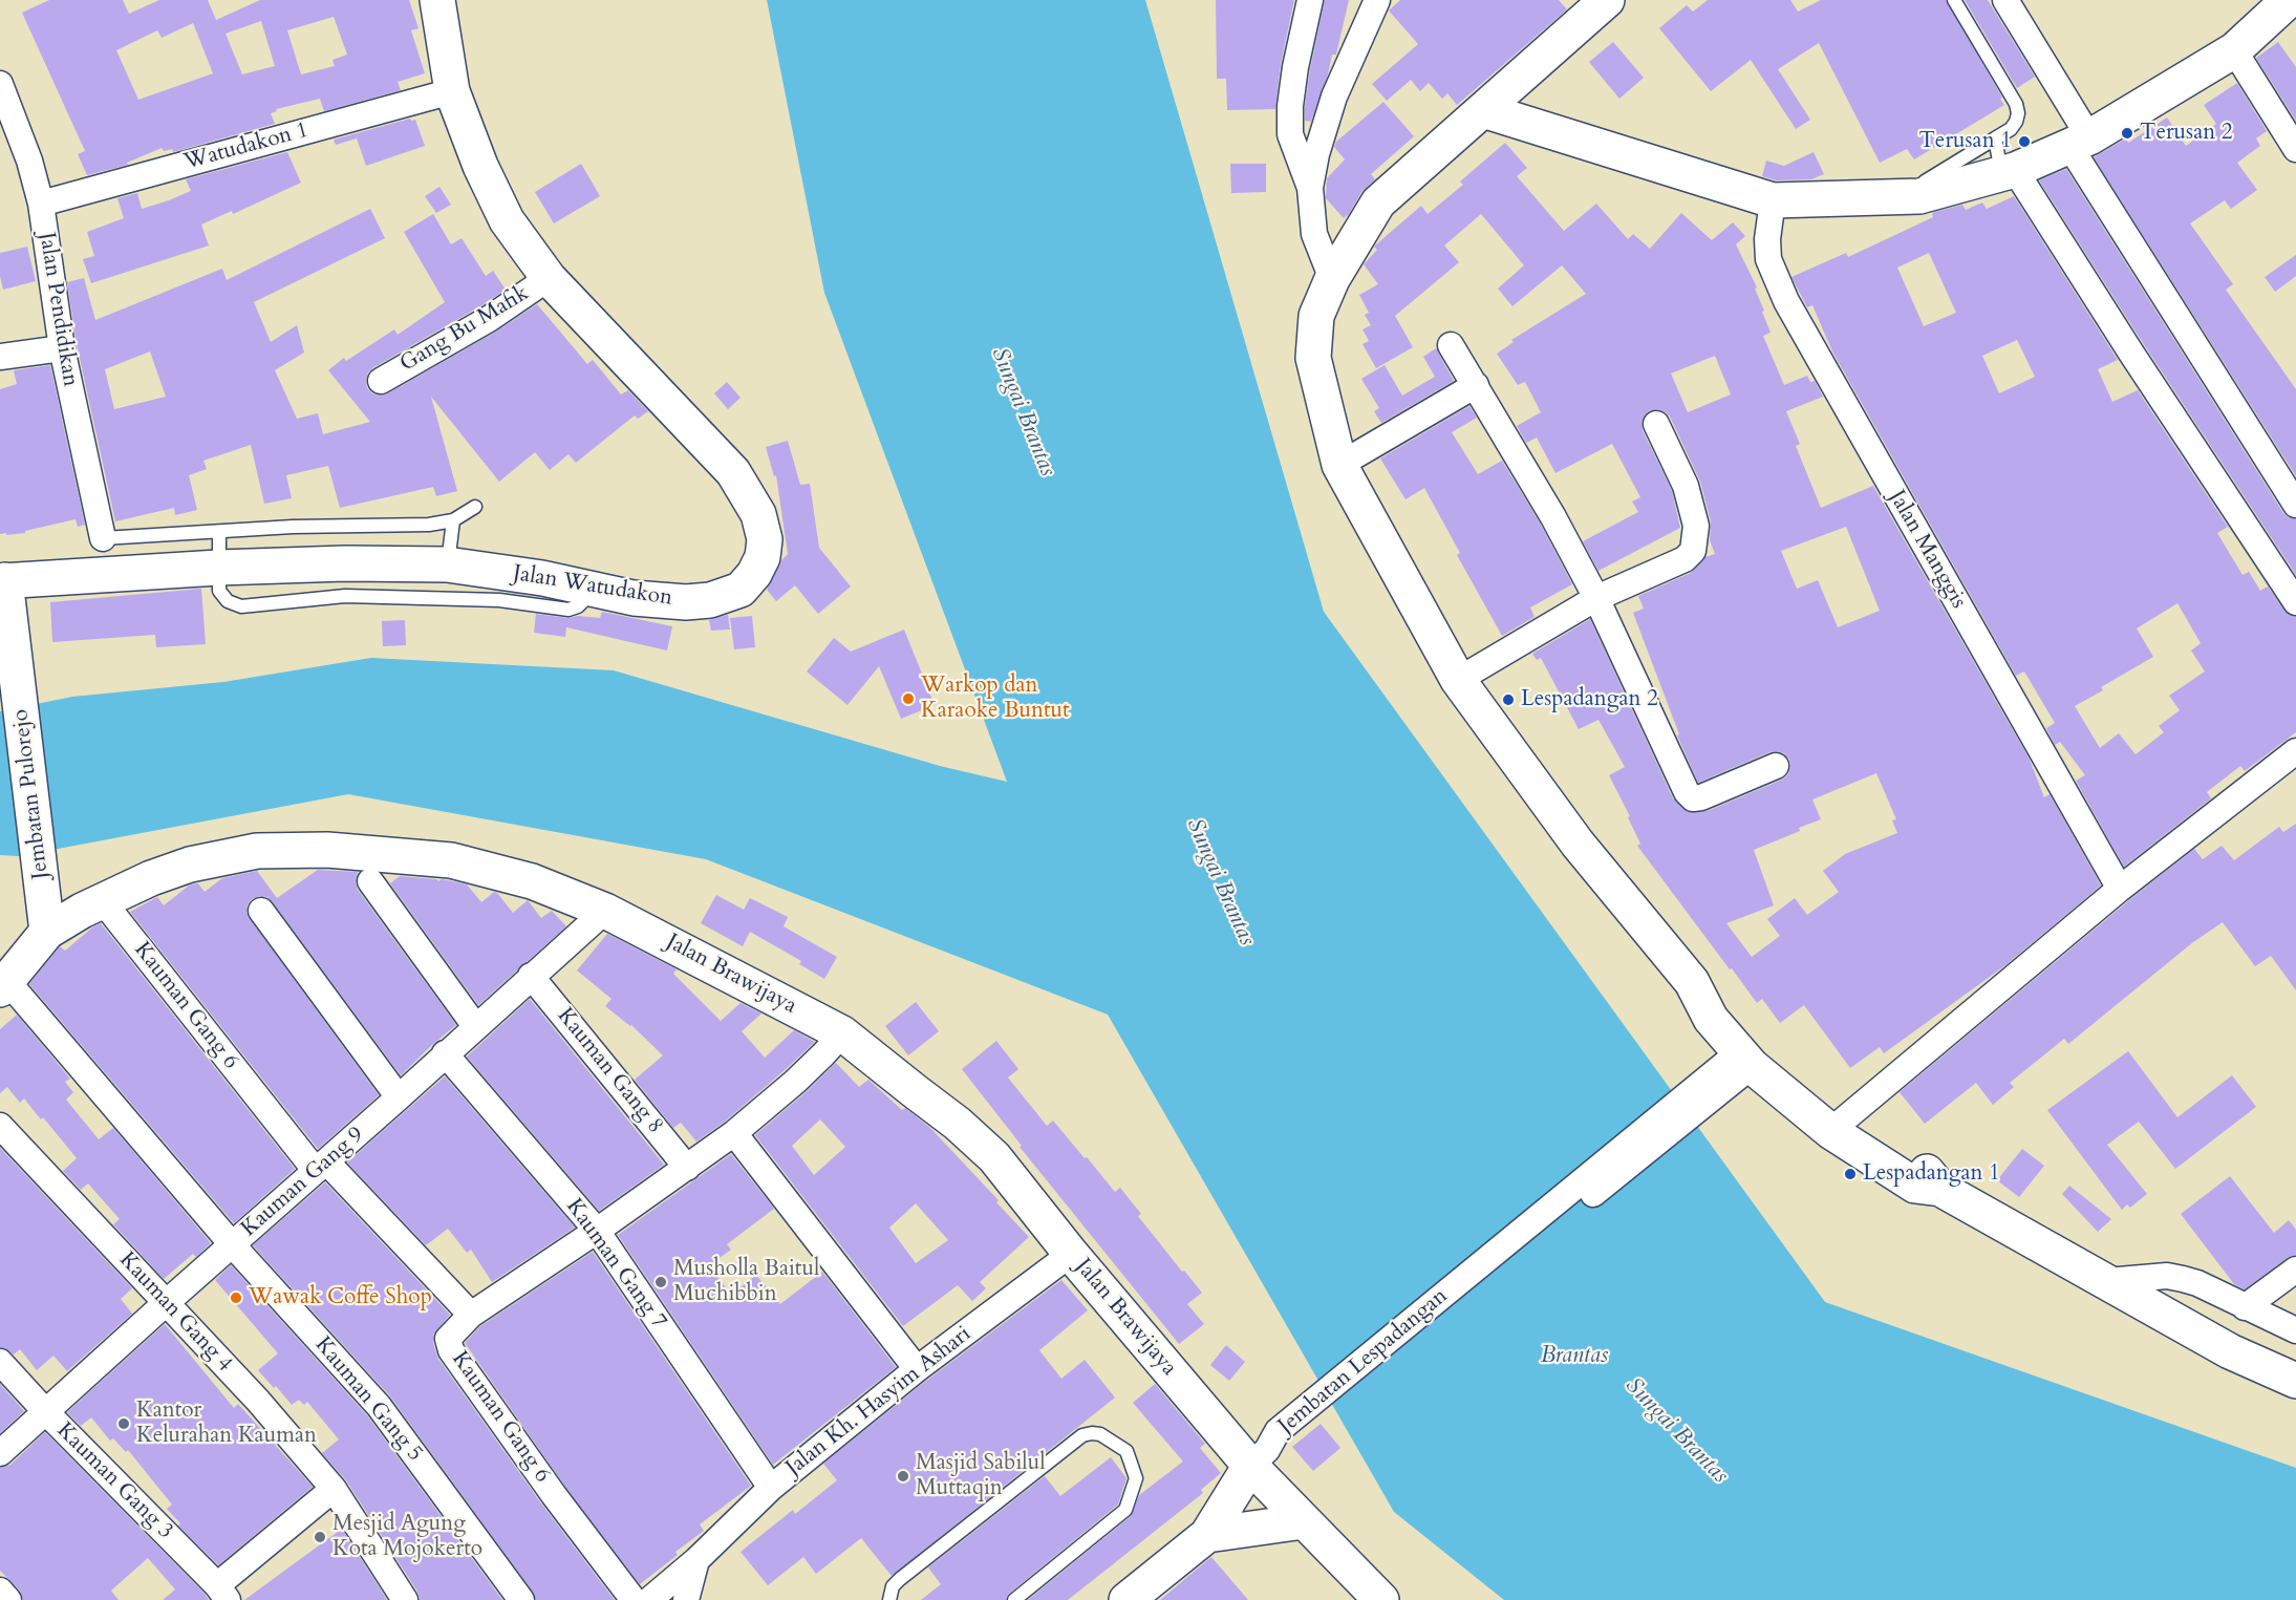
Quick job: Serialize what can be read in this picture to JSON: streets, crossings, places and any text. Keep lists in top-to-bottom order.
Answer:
{
  "streets": {
    "main road": ["Jalan Watudakon", "Jembatan Pulorejo", "Jalan Brawijaya"],
    "street": [
      "Watudakon 1",
      "Jalan Pendidikan",
      "Gang Bu Mafik",
      "Jalan Manggis",
      "Kauman Gang 6",
      "Kauman Gang 8",
      "Kauman Gang 9",
      "Kauman Gang 7",
      "Kauman Gang 4",
      "Jembatan Lespadangan",
      "Kauman Gang 5",
      "Jalan Kh. Hasyim Ashari",
      "Kauman Gang 3"
    ]
  },
  "crossings": [
    ["Watudakon 1", "Jalan Pendidikan"],
    ["Watudakon 1", "Jalan Watudakon"],
    ["Gang Bu Mafik", "Jalan Watudakon"],
    ["Jalan Watudakon", "Jembatan Pulorejo"],
    ["Jembatan Pulorejo", "Jalan Brawijaya"],
    ["Jalan Brawijaya", "Kauman Gang 6"],
    ["Jalan Brawijaya", "Kauman Gang 9"],
    ["Jalan Brawijaya", "Jembatan Lespadangan"],
    ["Jalan Brawijaya", "Kauman Gang 5"],
    ["Jalan Brawijaya", "Jalan Kh. Hasyim Ashari"],
    ["Kauman Gang 6", "Kauman Gang 9"],
    ["Kauman Gang 8", "Kauman Gang 9"],
    ["Kauman Gang 9", "Kauman Gang 7"],
    ["Kauman Gang 9", "Kauman Gang 4"],
    ["Kauman Gang 9", "Kauman Gang 5"],
    ["Kauman Gang 9", "Kauman Gang 3"],
    ["Kauman Gang 7", "Jalan Kh. Hasyim Ashari"]
  ],
  "water": ["Sungai Brantas", "Brantas"],
  "places": [
    "Terusan 2",
    "Terusan 1",
    "Warkop dan Karaoke Buntut",
    "Lespadangan 2",
    "Lespadangan 1",
    "Musholla Baitul Muchibbin",
    "Wawak Coffe Shop",
    "Kantor Kelurahan Kauman",
    "Masjid Sabilul Muttaqin",
    "Mesjid Agung Kota Mojokerto"
  ]
}
